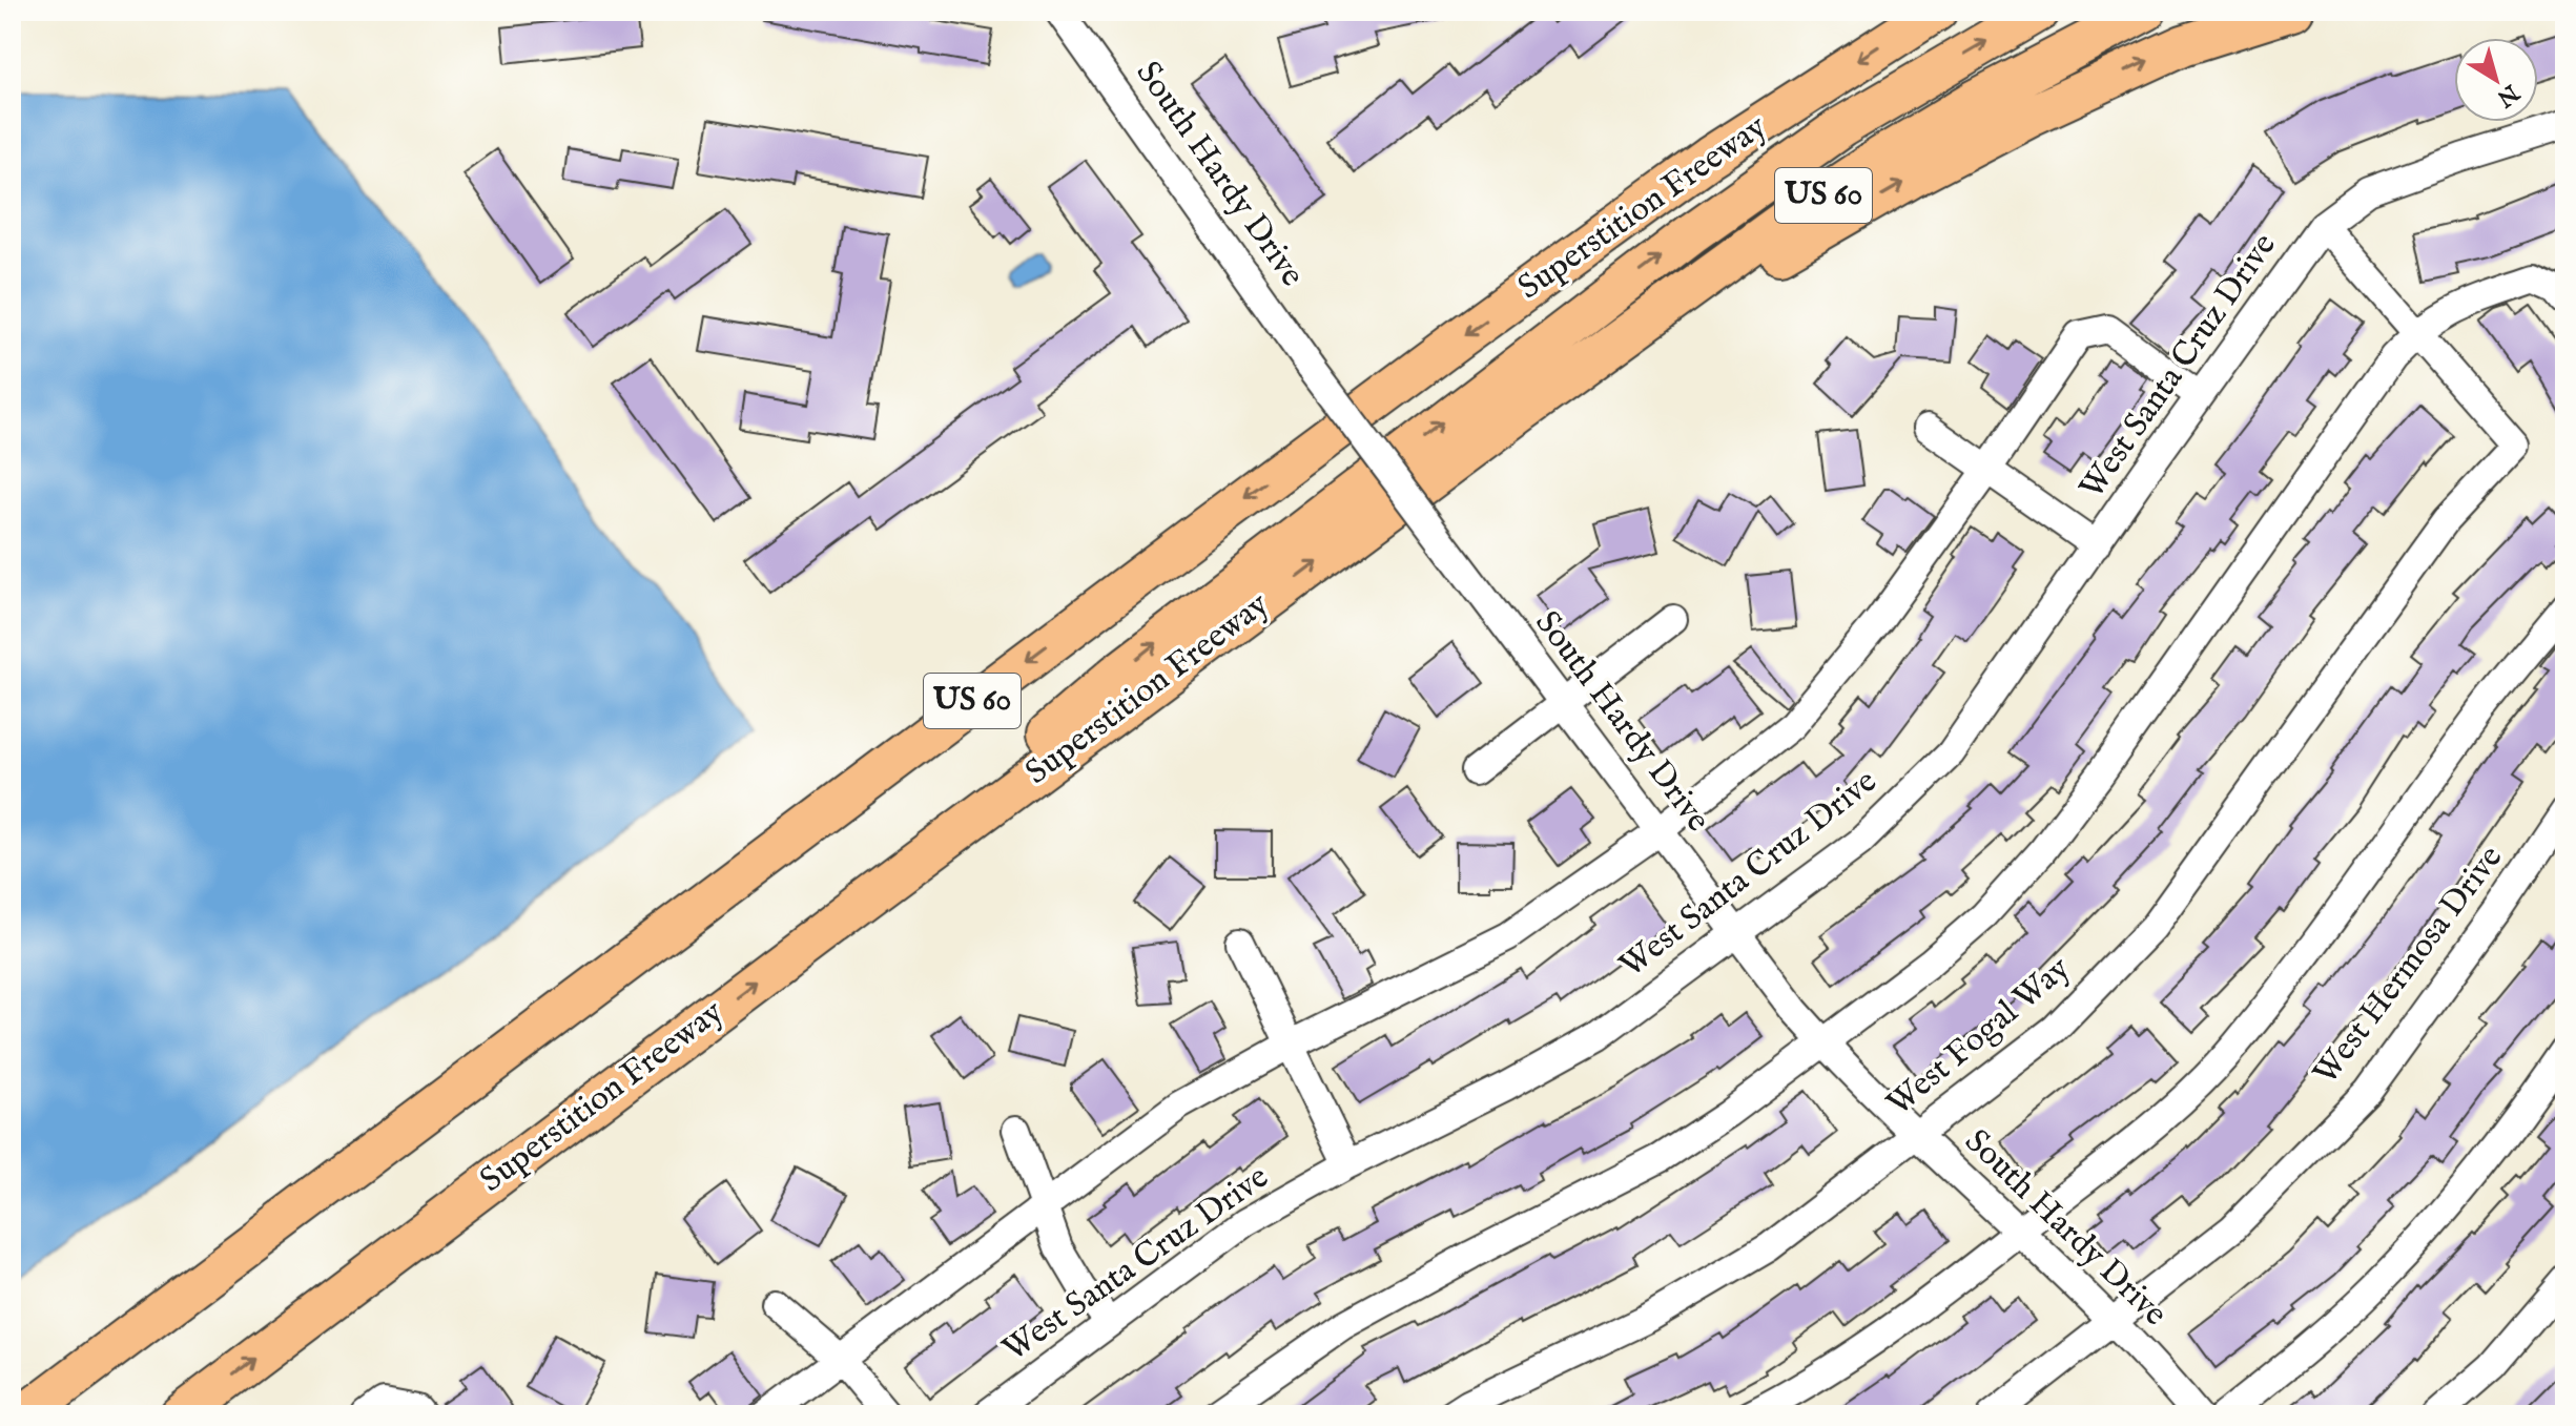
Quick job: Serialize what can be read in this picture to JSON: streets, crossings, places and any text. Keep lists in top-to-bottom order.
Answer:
{
  "streets": {
    "highway": ["US 60", "Superstition Freeway"],
    "street": [
      "South Hardy Drive",
      "West Santa Cruz Drive",
      "West Hermosa Drive",
      "West Fogal Way"
    ]
  },
  "crossings": [
    ["South Hardy Drive", "West Santa Cruz Drive"],
    ["South Hardy Drive", "West Hermosa Drive"],
    ["South Hardy Drive", "West Fogal Way"]
  ],
  "north": "bottom right"
}
